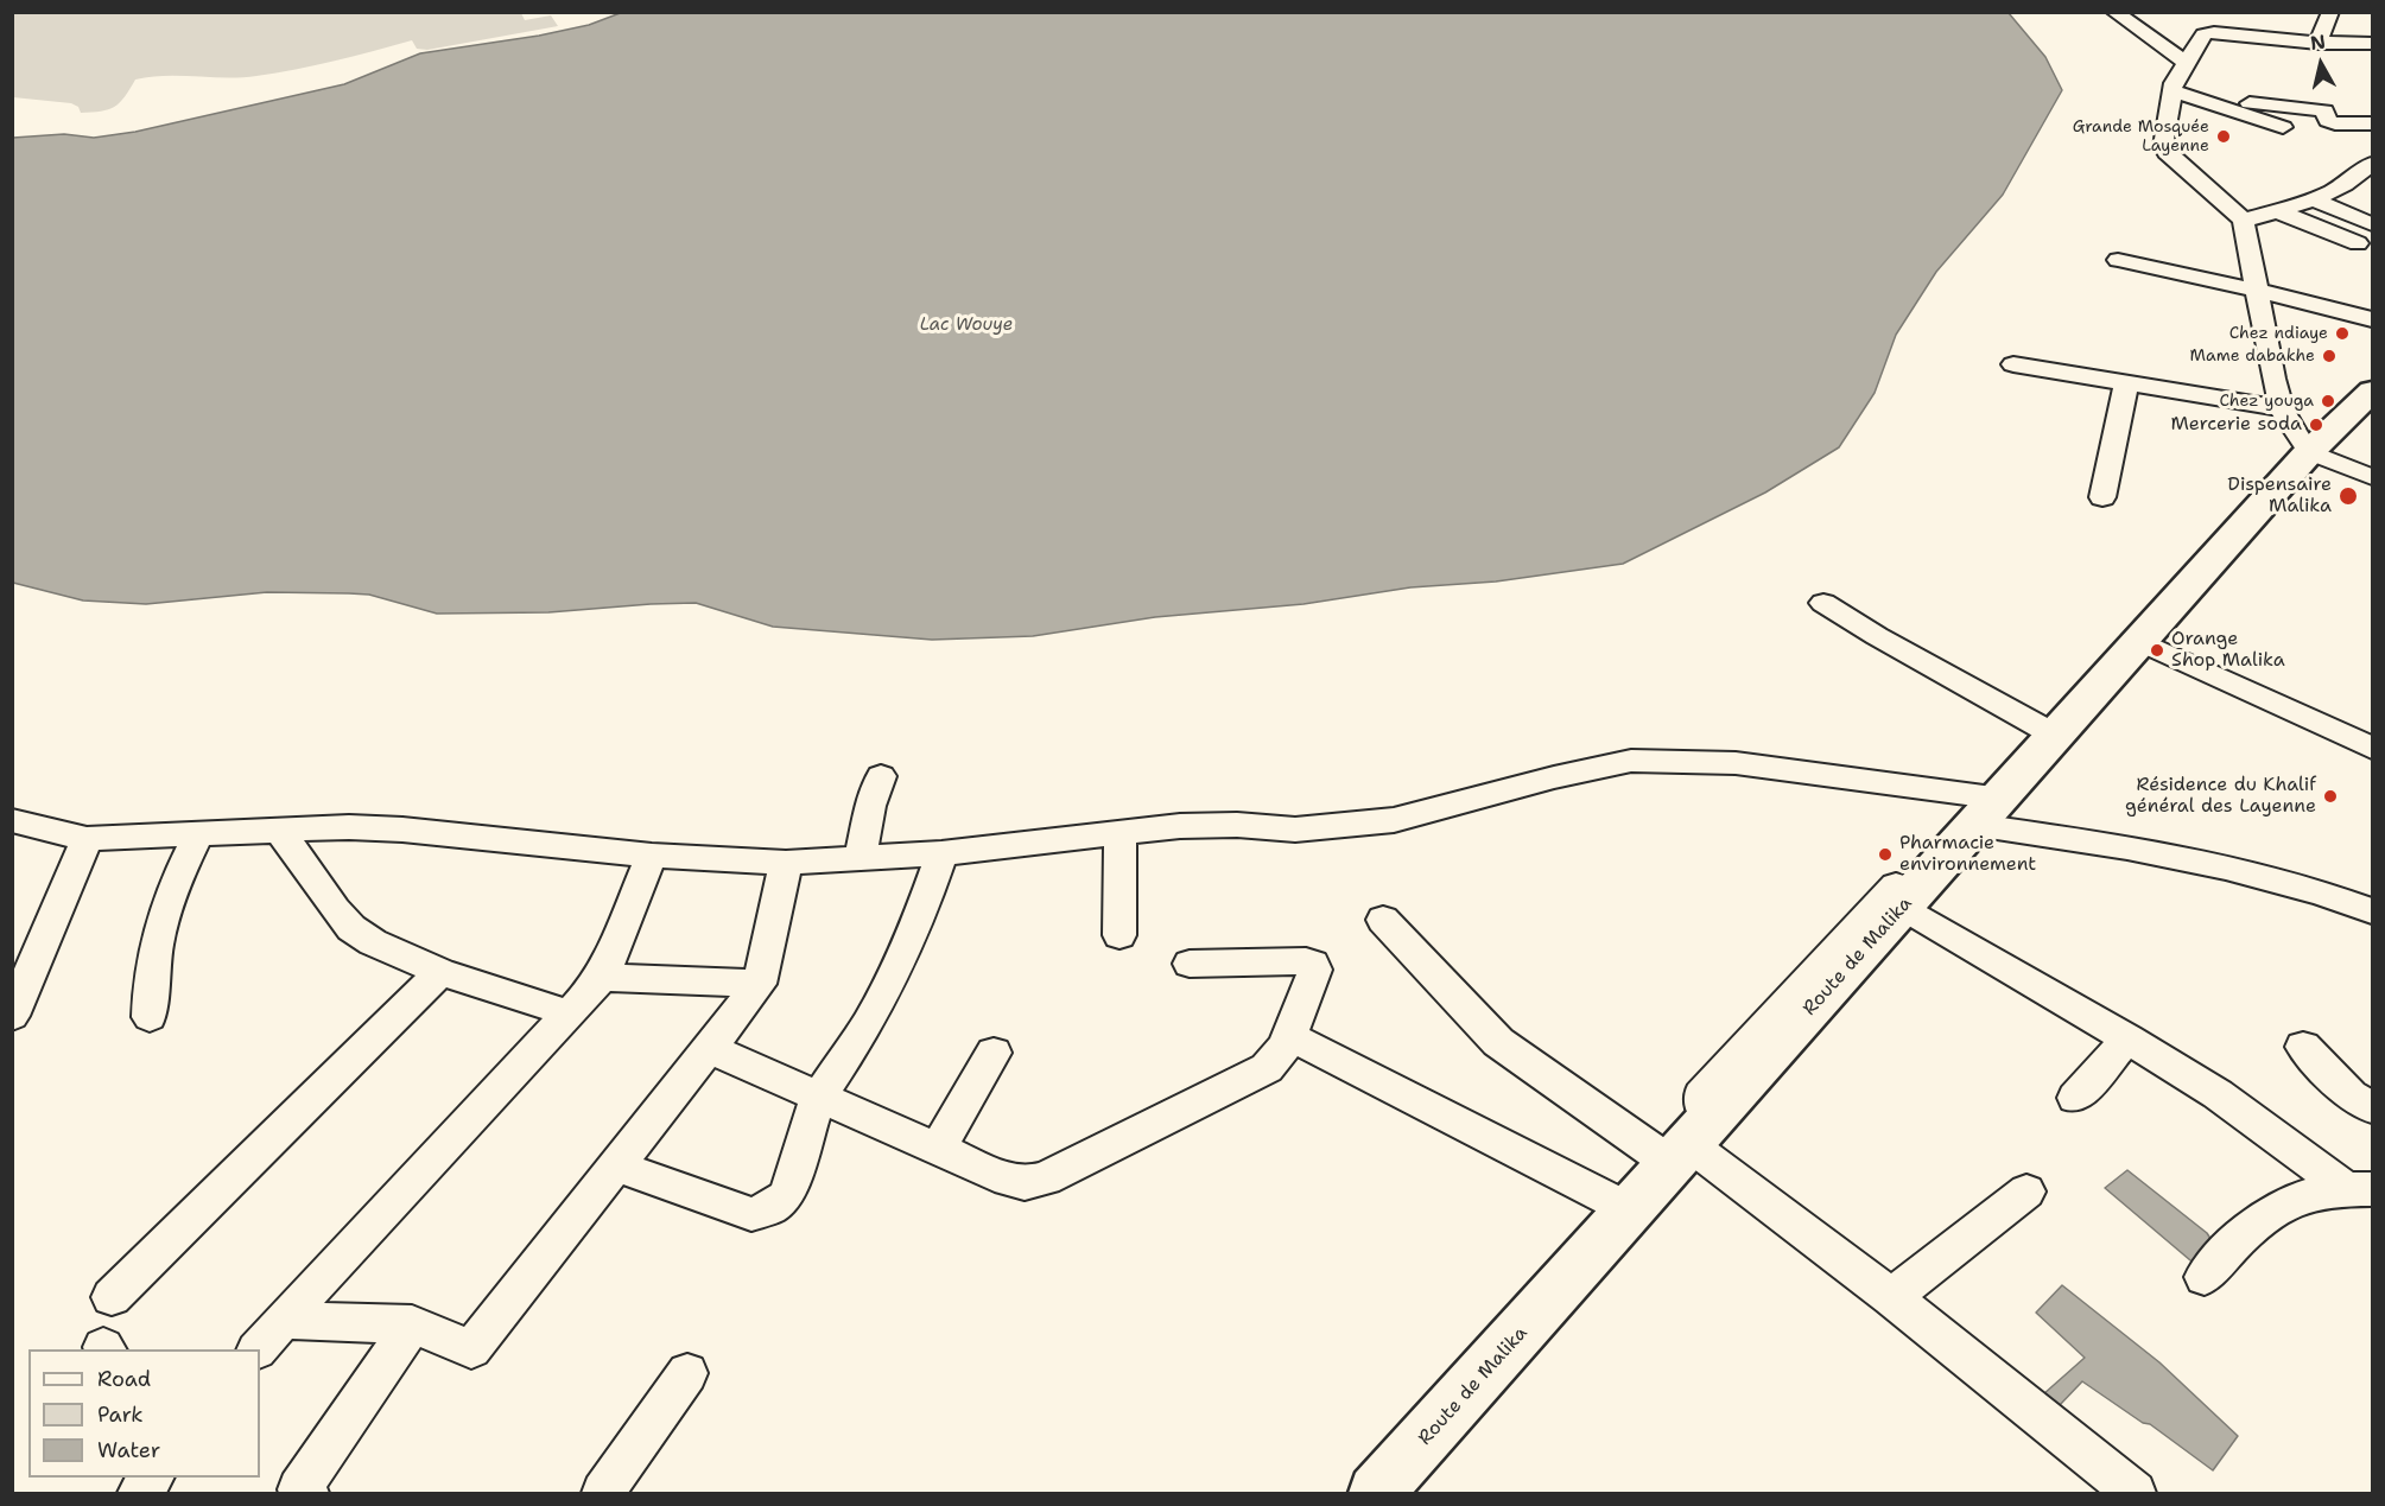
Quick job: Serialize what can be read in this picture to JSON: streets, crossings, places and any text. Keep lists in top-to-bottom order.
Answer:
{
  "streets": {
    "main road": ["Route de Malika"]
  },
  "water": ["Lac Wouye"],
  "places": [
    "Grande Mosquée Layenne",
    "Chez ndiaye",
    "Mame dabakhe",
    "Chez youga",
    "Mercerie soda",
    "Dispensaire Malika",
    "Orange Shop Malika",
    "Résidence du Khalif général des Layenne",
    "Pharmacie environnement"
  ],
  "legend": ["Road", "Park", "Water"],
  "north": "top"
}
